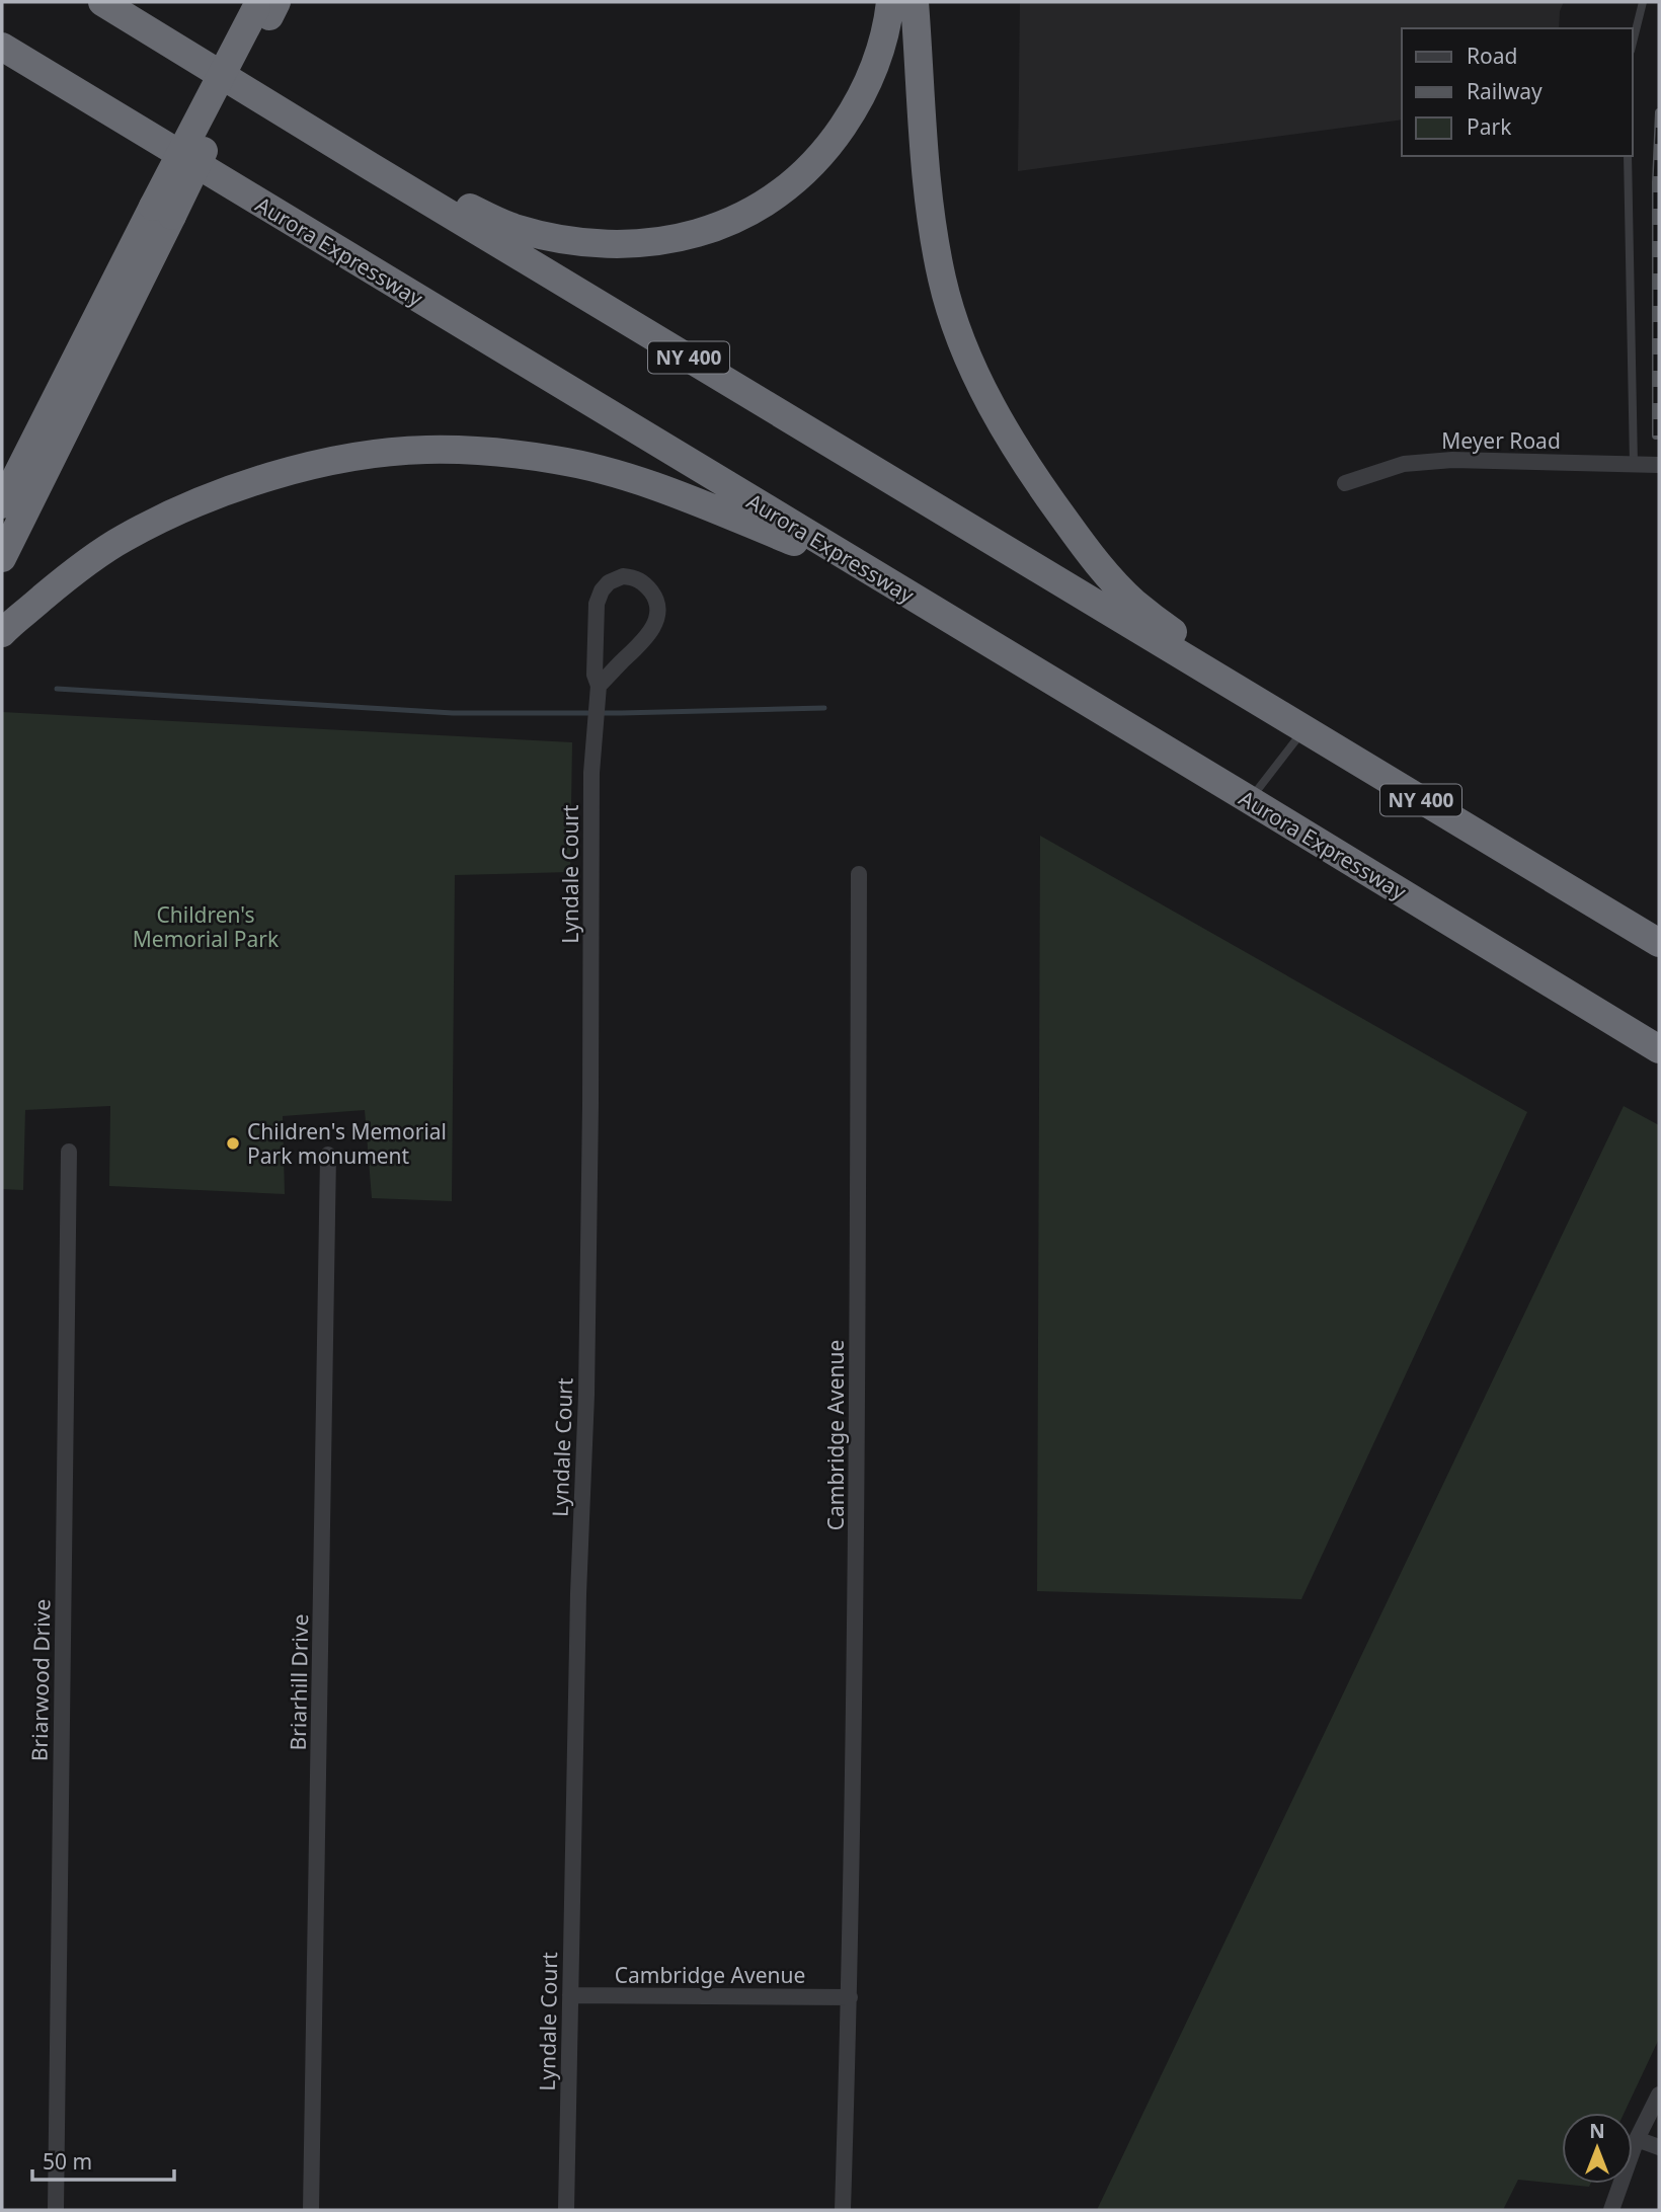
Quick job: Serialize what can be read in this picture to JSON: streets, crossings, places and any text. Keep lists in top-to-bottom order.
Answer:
{
  "streets": {
    "highway": ["Aurora Expressway", "NY 400"],
    "street": [
      "Meyer Road",
      "Lyndale Court",
      "Cambridge Avenue",
      "Briarwood Drive",
      "Briarhill Drive"
    ]
  },
  "crossings": [
    ["Lyndale Court", "Cambridge Avenue"]
  ],
  "parks": ["Children's Memorial Park"],
  "places": ["Children's Memorial Park monument"],
  "legend": ["Road", "Railway", "Park"],
  "scale_bar": "50 m",
  "north": "top"
}
